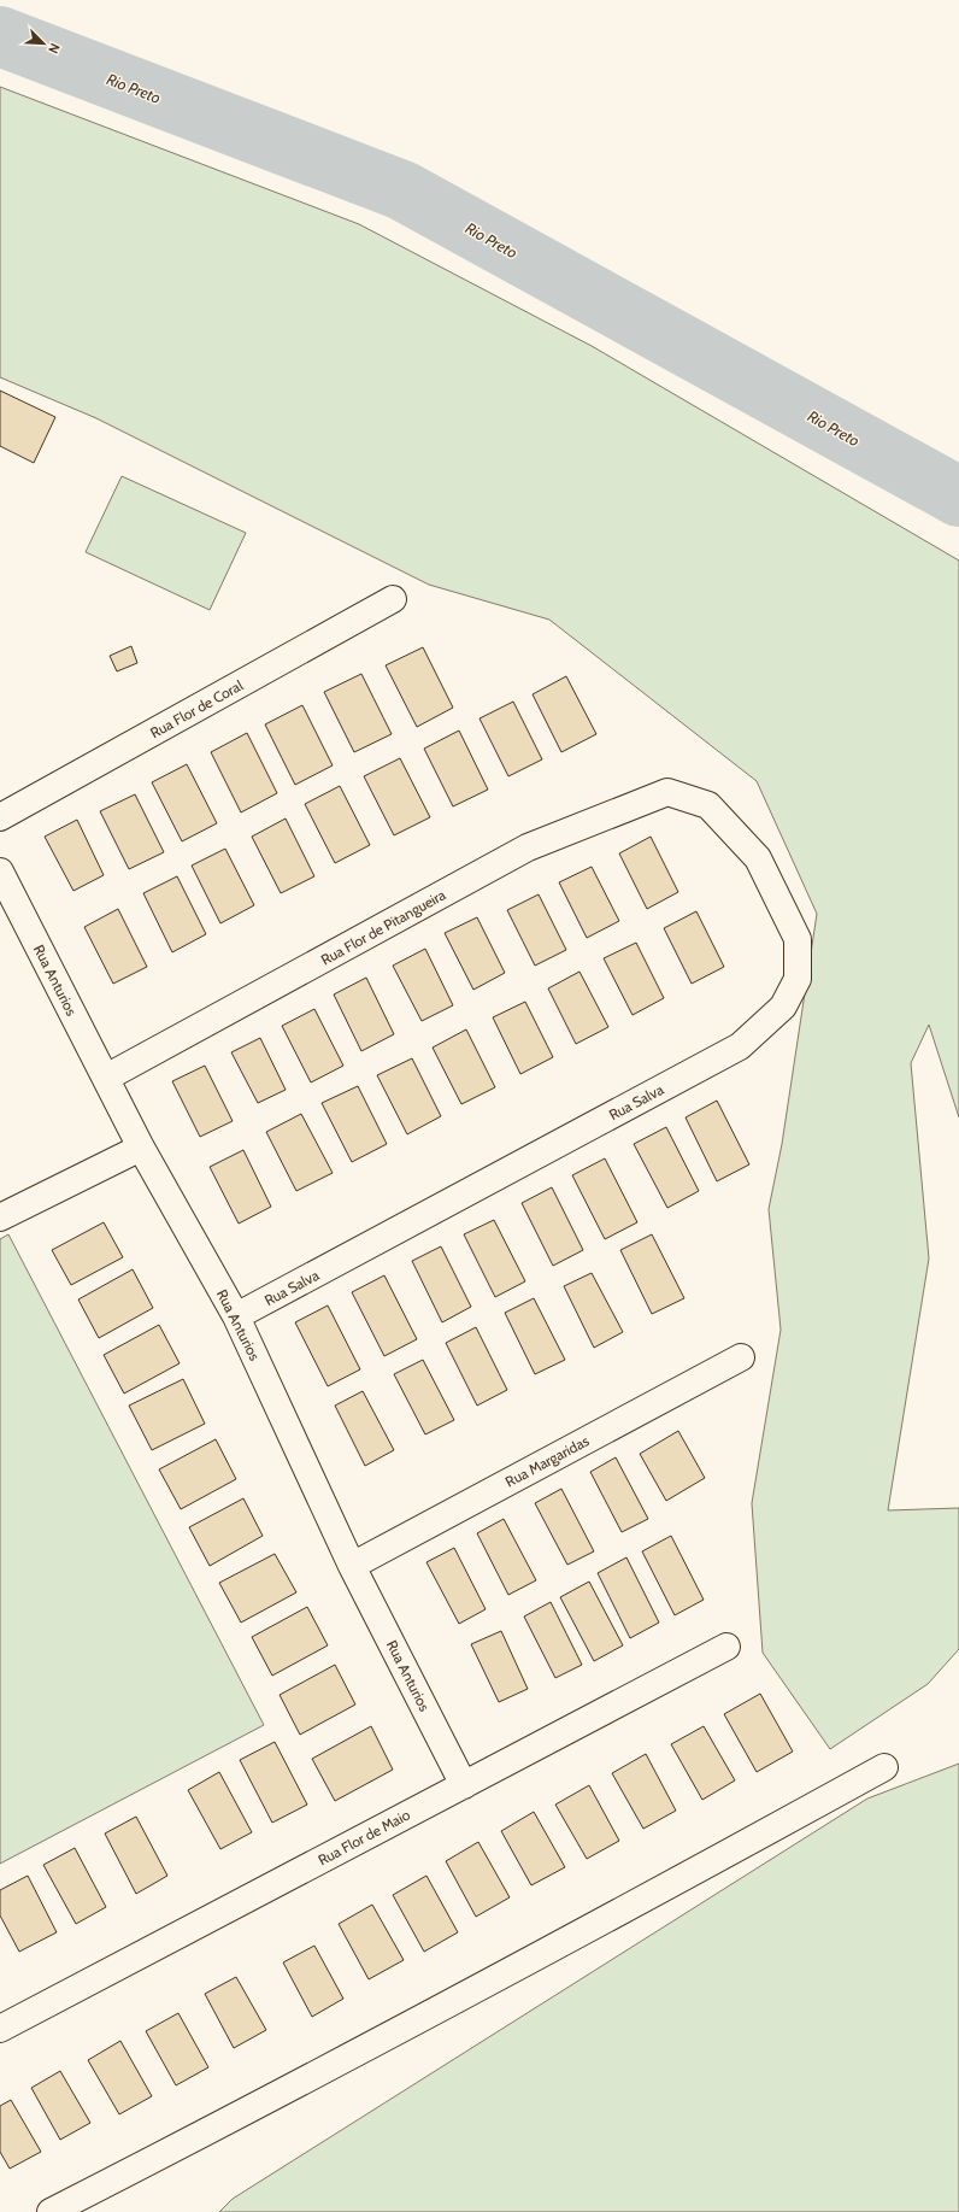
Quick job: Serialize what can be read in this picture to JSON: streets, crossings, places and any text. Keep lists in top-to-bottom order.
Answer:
{
  "streets": {
    "street": [
      "Rua Flor de Coral",
      "Rua Flor de Pitangueira",
      "Rua Anturios",
      "Rua Salva",
      "Rua Margaridas",
      "Rua Flor de Maio"
    ]
  },
  "crossings": [
    ["Rua Flor de Pitangueira", "Rua Anturios"],
    ["Rua Flor de Pitangueira", "Rua Salva"],
    ["Rua Anturios", "Rua Salva"],
    ["Rua Anturios", "Rua Margaridas"],
    ["Rua Anturios", "Rua Flor de Maio"]
  ],
  "water": ["Rio Preto"],
  "north": "bottom right"
}
